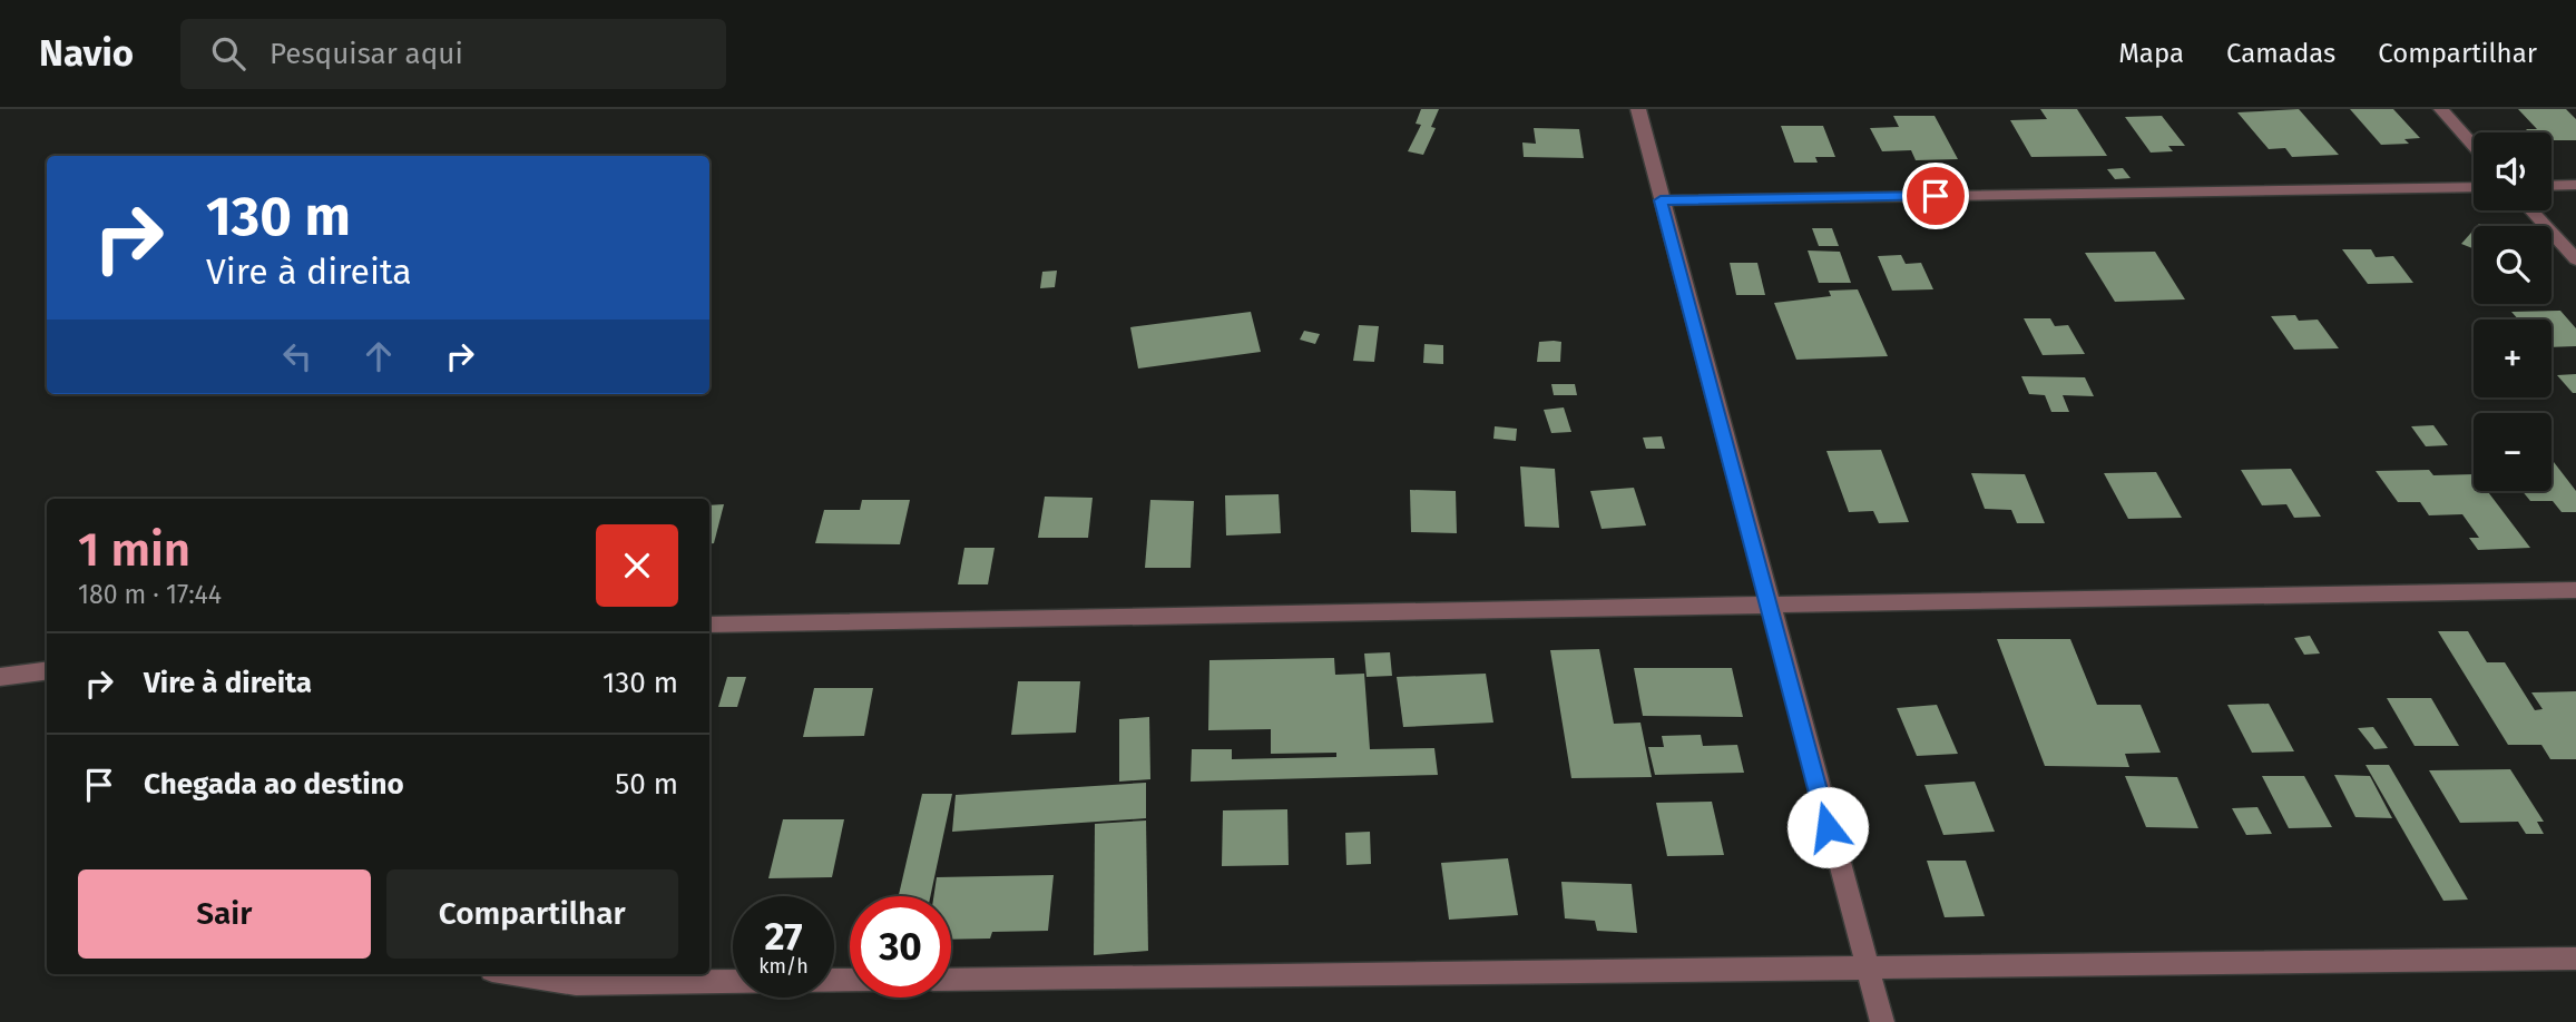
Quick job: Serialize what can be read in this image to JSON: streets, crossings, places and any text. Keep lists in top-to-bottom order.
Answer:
{
  "page": {
    "header": "Navio",
    "search": "Pesquisar aqui",
    "nav": ["Mapa", "Camadas", "Compartilhar"],
    "map_buttons": ["+", "−"],
    "turn": ["130 m", "Vire à direita"],
    "heading": ["1 min", "180 m · 17:44"],
    "list": [
      {
        "name": "Vire à direita",
        "value": "130 m"
      },
      {
        "name": "Chegada ao destino",
        "value": "50 m"
      }
    ],
    "buttons": ["Sair", "Compartilhar"],
    "speed": "27 km/h",
    "limit": "30"
  }
}
